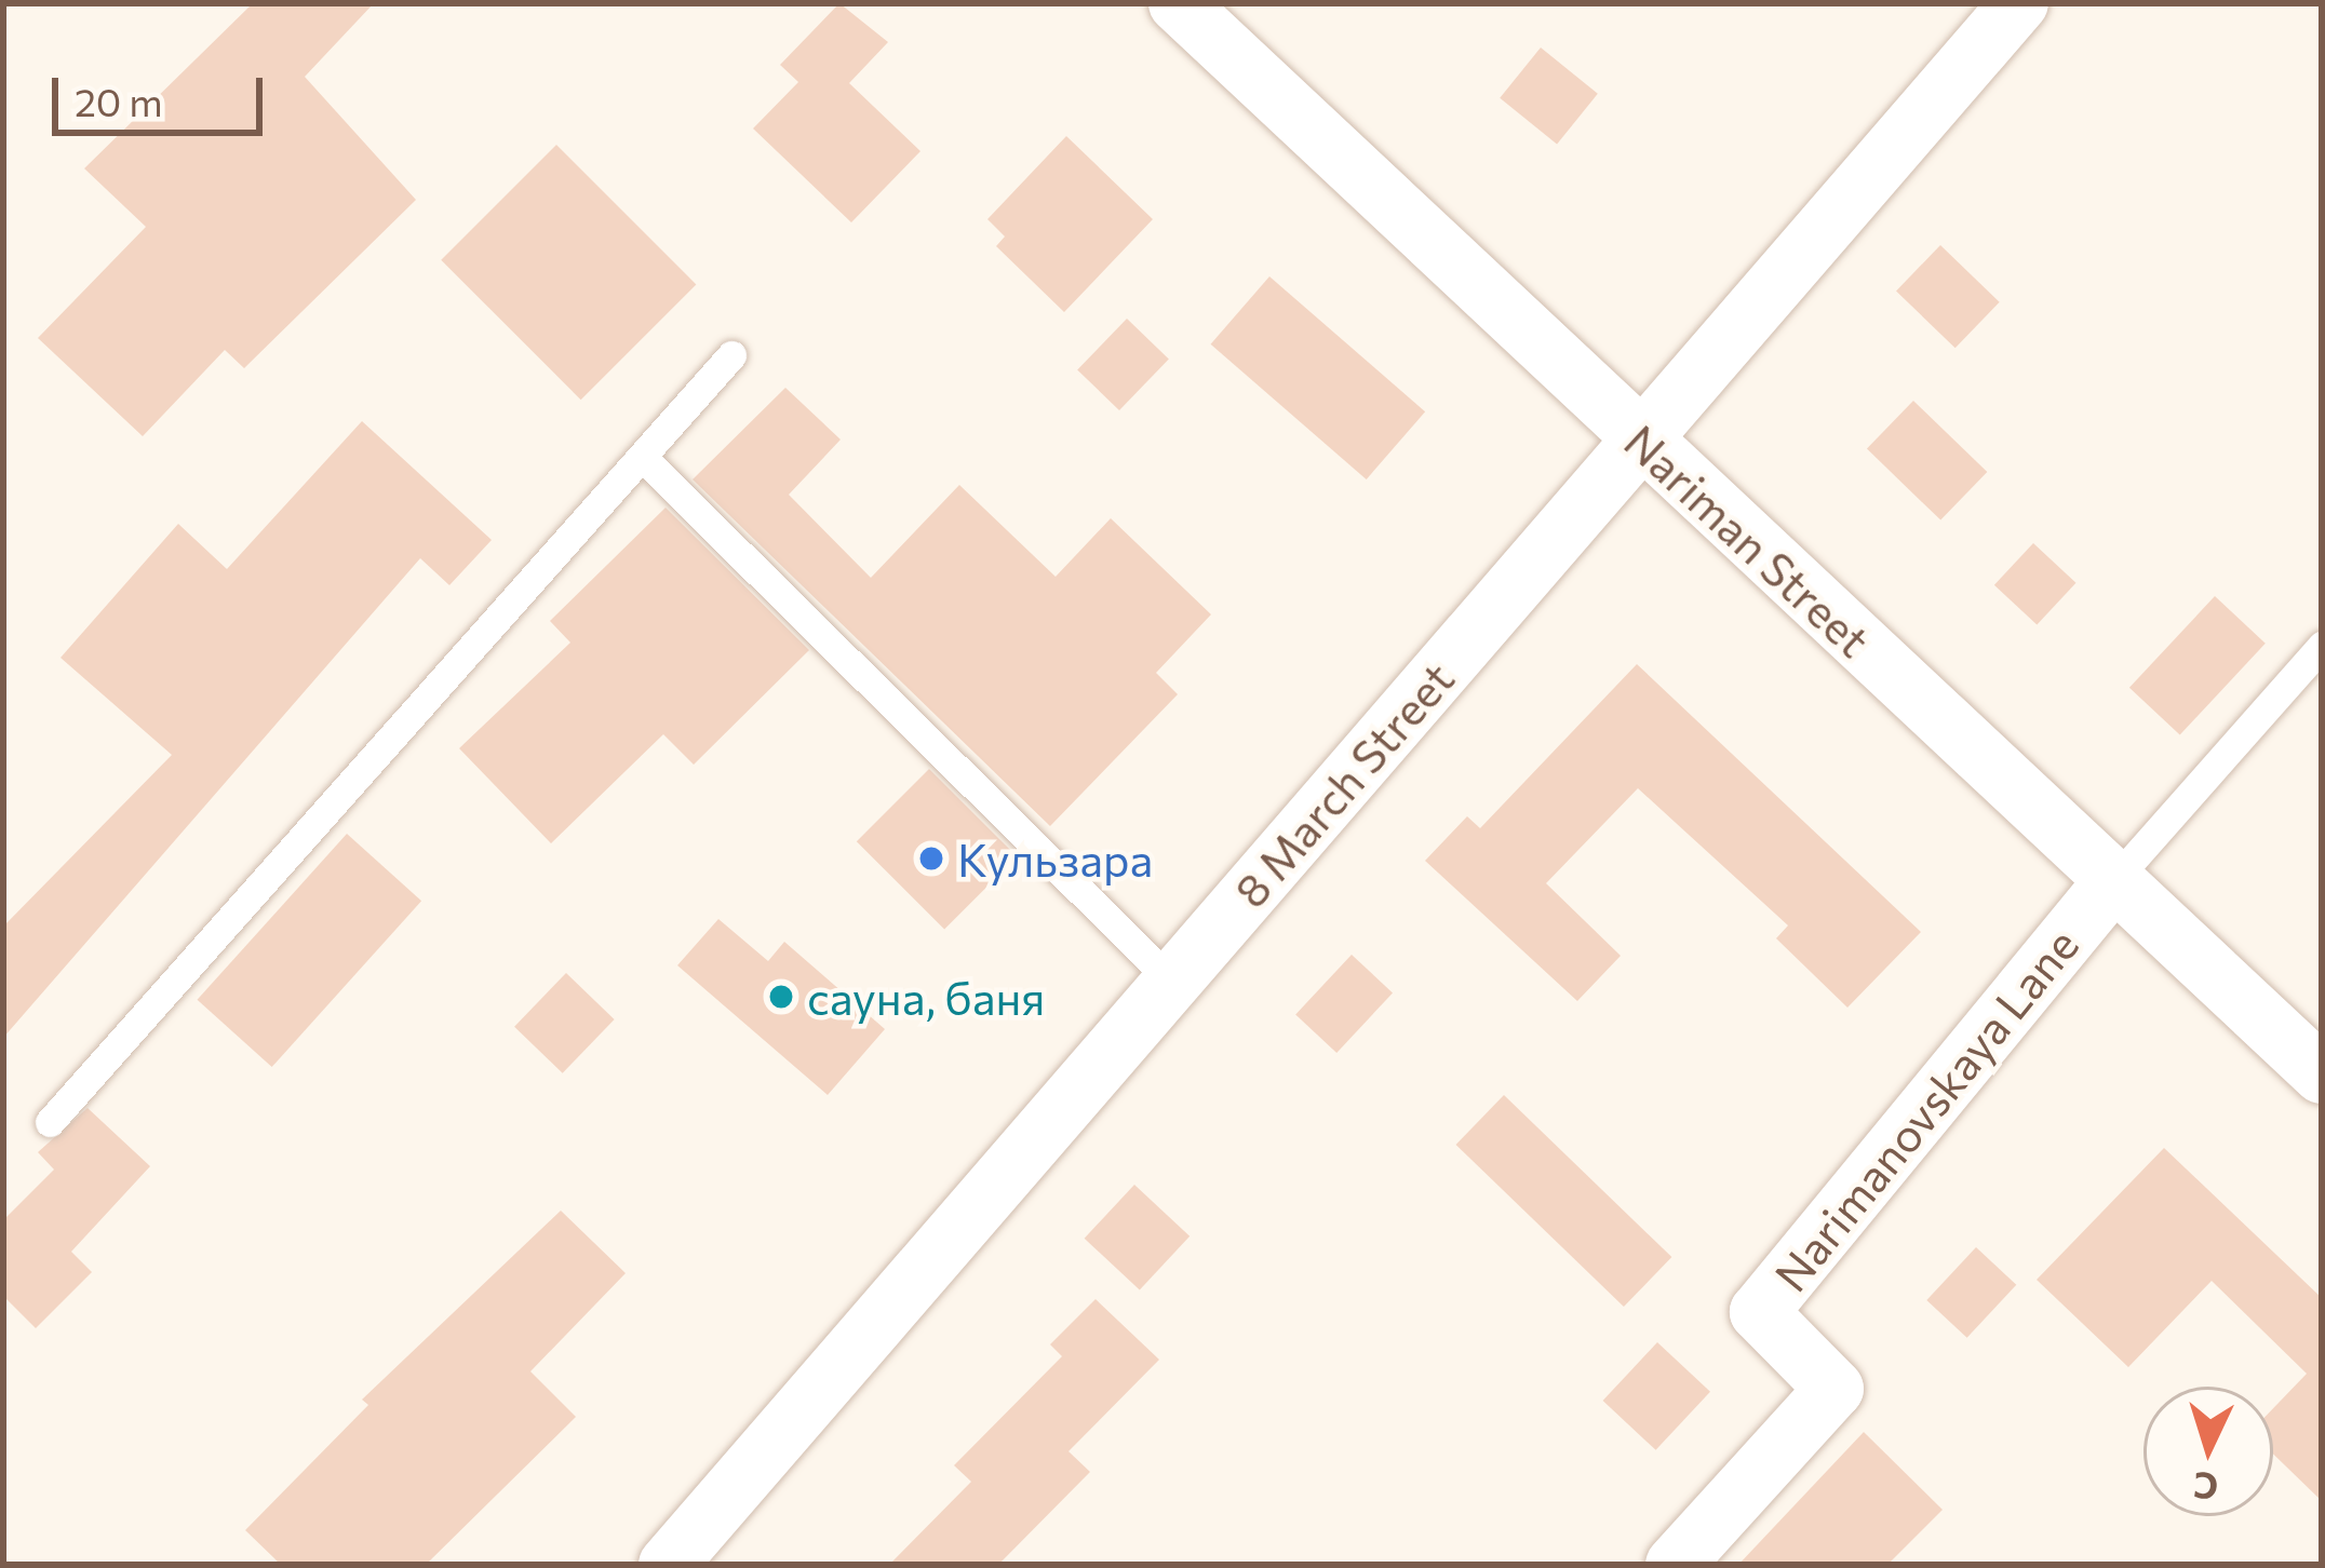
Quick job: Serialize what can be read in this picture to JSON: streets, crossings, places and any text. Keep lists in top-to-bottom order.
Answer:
{
  "streets": {
    "street": ["Nariman Street", "8 March Street", "Narimanovskaya Lane"]
  },
  "crossings": [
    ["Nariman Street", "8 March Street"],
    ["Nariman Street", "Narimanovskaya Lane"]
  ],
  "places": ["Кульзара", "сауна, баня"],
  "scale_bar": "20 m",
  "north": "bottom"
}
